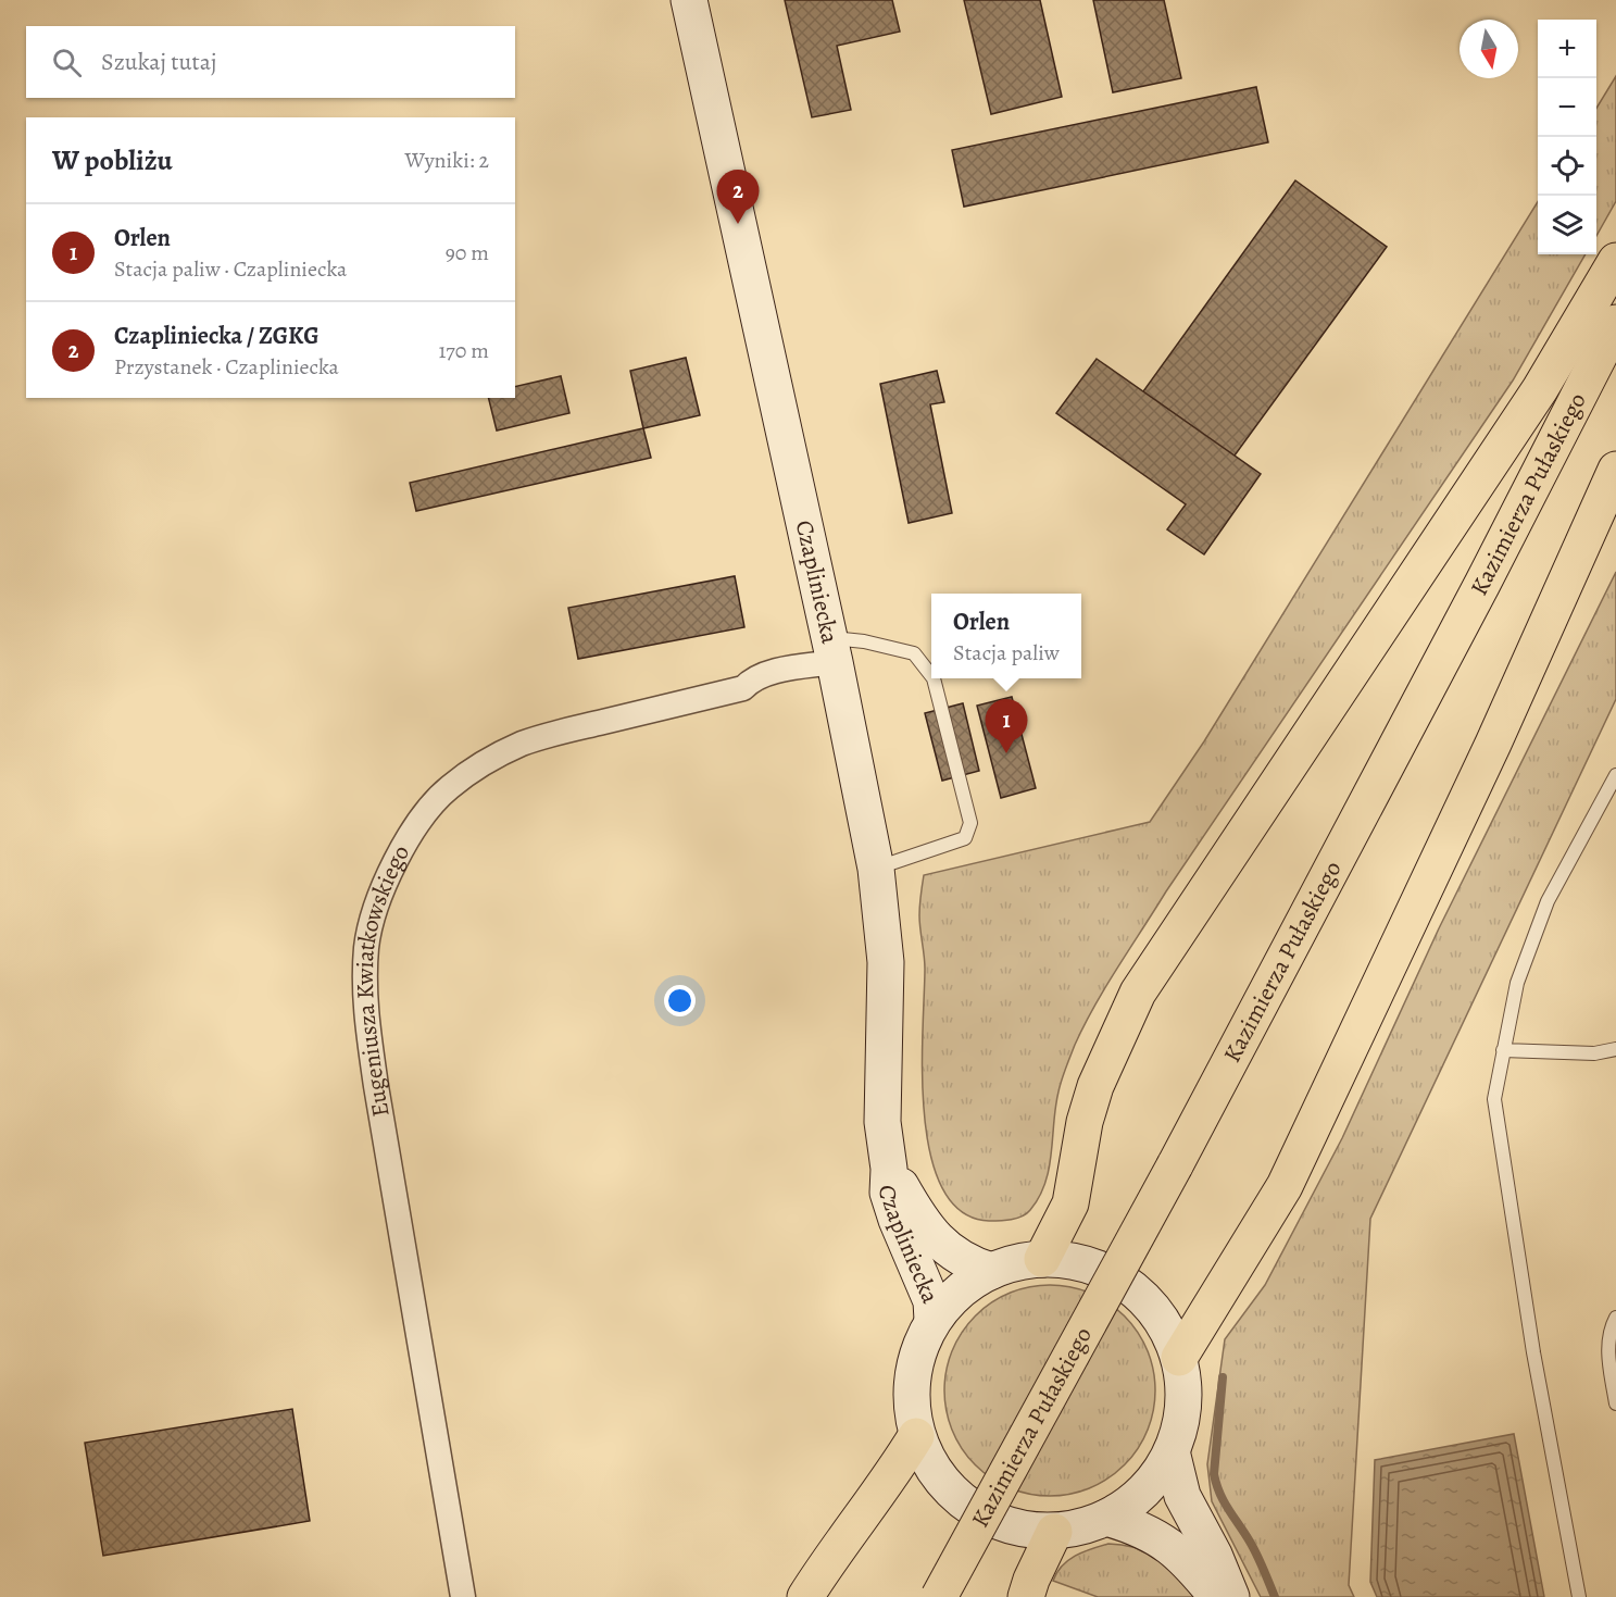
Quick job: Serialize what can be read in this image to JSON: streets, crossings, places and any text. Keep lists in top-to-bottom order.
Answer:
{
  "streets": {
    "main road": ["Kazimierza Pułaskiego", "Czapliniecka"],
    "street": ["Eugeniusza Kwiatkowskiego"]
  },
  "crossings": [
    ["Czapliniecka", "Eugeniusza Kwiatkowskiego"]
  ],
  "north": "bottom",
  "page": {
    "map_buttons": ["+", "−"],
    "search": "Szukaj tutaj",
    "heading": ["W pobliżu", "Wyniki: 2"],
    "pins": ["2", "1"],
    "list": [
      {
        "mark": "1",
        "name": "Orlen",
        "note": "Stacja paliw · Czapliniecka",
        "value": "90 m"
      },
      {
        "mark": "2",
        "name": "Czapliniecka / ZGKG",
        "note": "Przystanek · Czapliniecka",
        "value": "170 m"
      }
    ],
    "popup": ["Orlen", "Stacja paliw"]
  }
}
